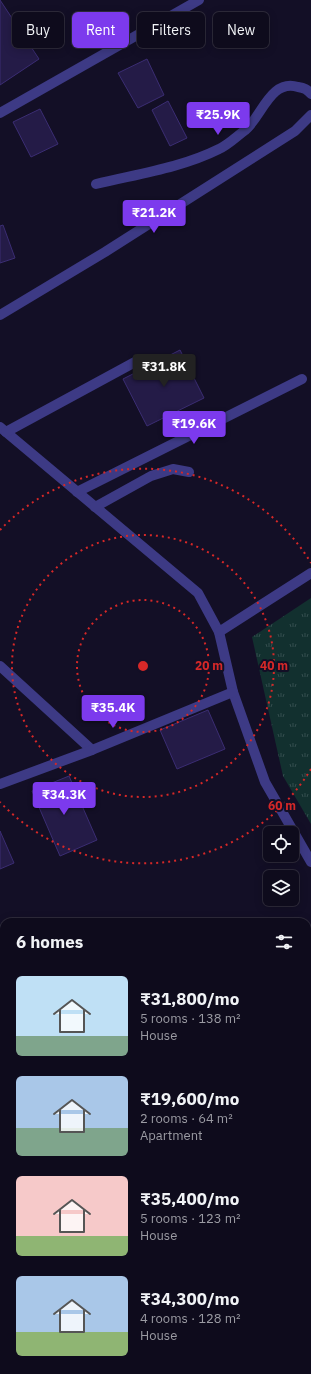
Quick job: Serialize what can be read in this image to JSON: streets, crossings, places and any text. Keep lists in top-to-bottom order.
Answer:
{
  "page": {
    "chip": [
      "Buy",
      "Rent",
      "Filters",
      "New"
    ],
    "price": [
      "₹25.9K",
      "₹21.2K",
      "₹31.8K",
      "₹19.6K",
      "₹35.4K",
      "₹34.3K"
    ],
    "heading": "6 homes",
    "list": [
      {
        "name": "₹31,800/mo",
        "note": "5 rooms · 138 m² · House"
      },
      {
        "name": "₹19,600/mo",
        "note": "2 rooms · 64 m² · Apartment"
      },
      {
        "name": "₹35,400/mo",
        "note": "5 rooms · 123 m² · House"
      },
      {
        "name": "₹34,300/mo",
        "note": "4 rooms · 128 m² · House"
      }
    ]
  },
  "rings": ["20 m", "40 m", "60 m"]
}
